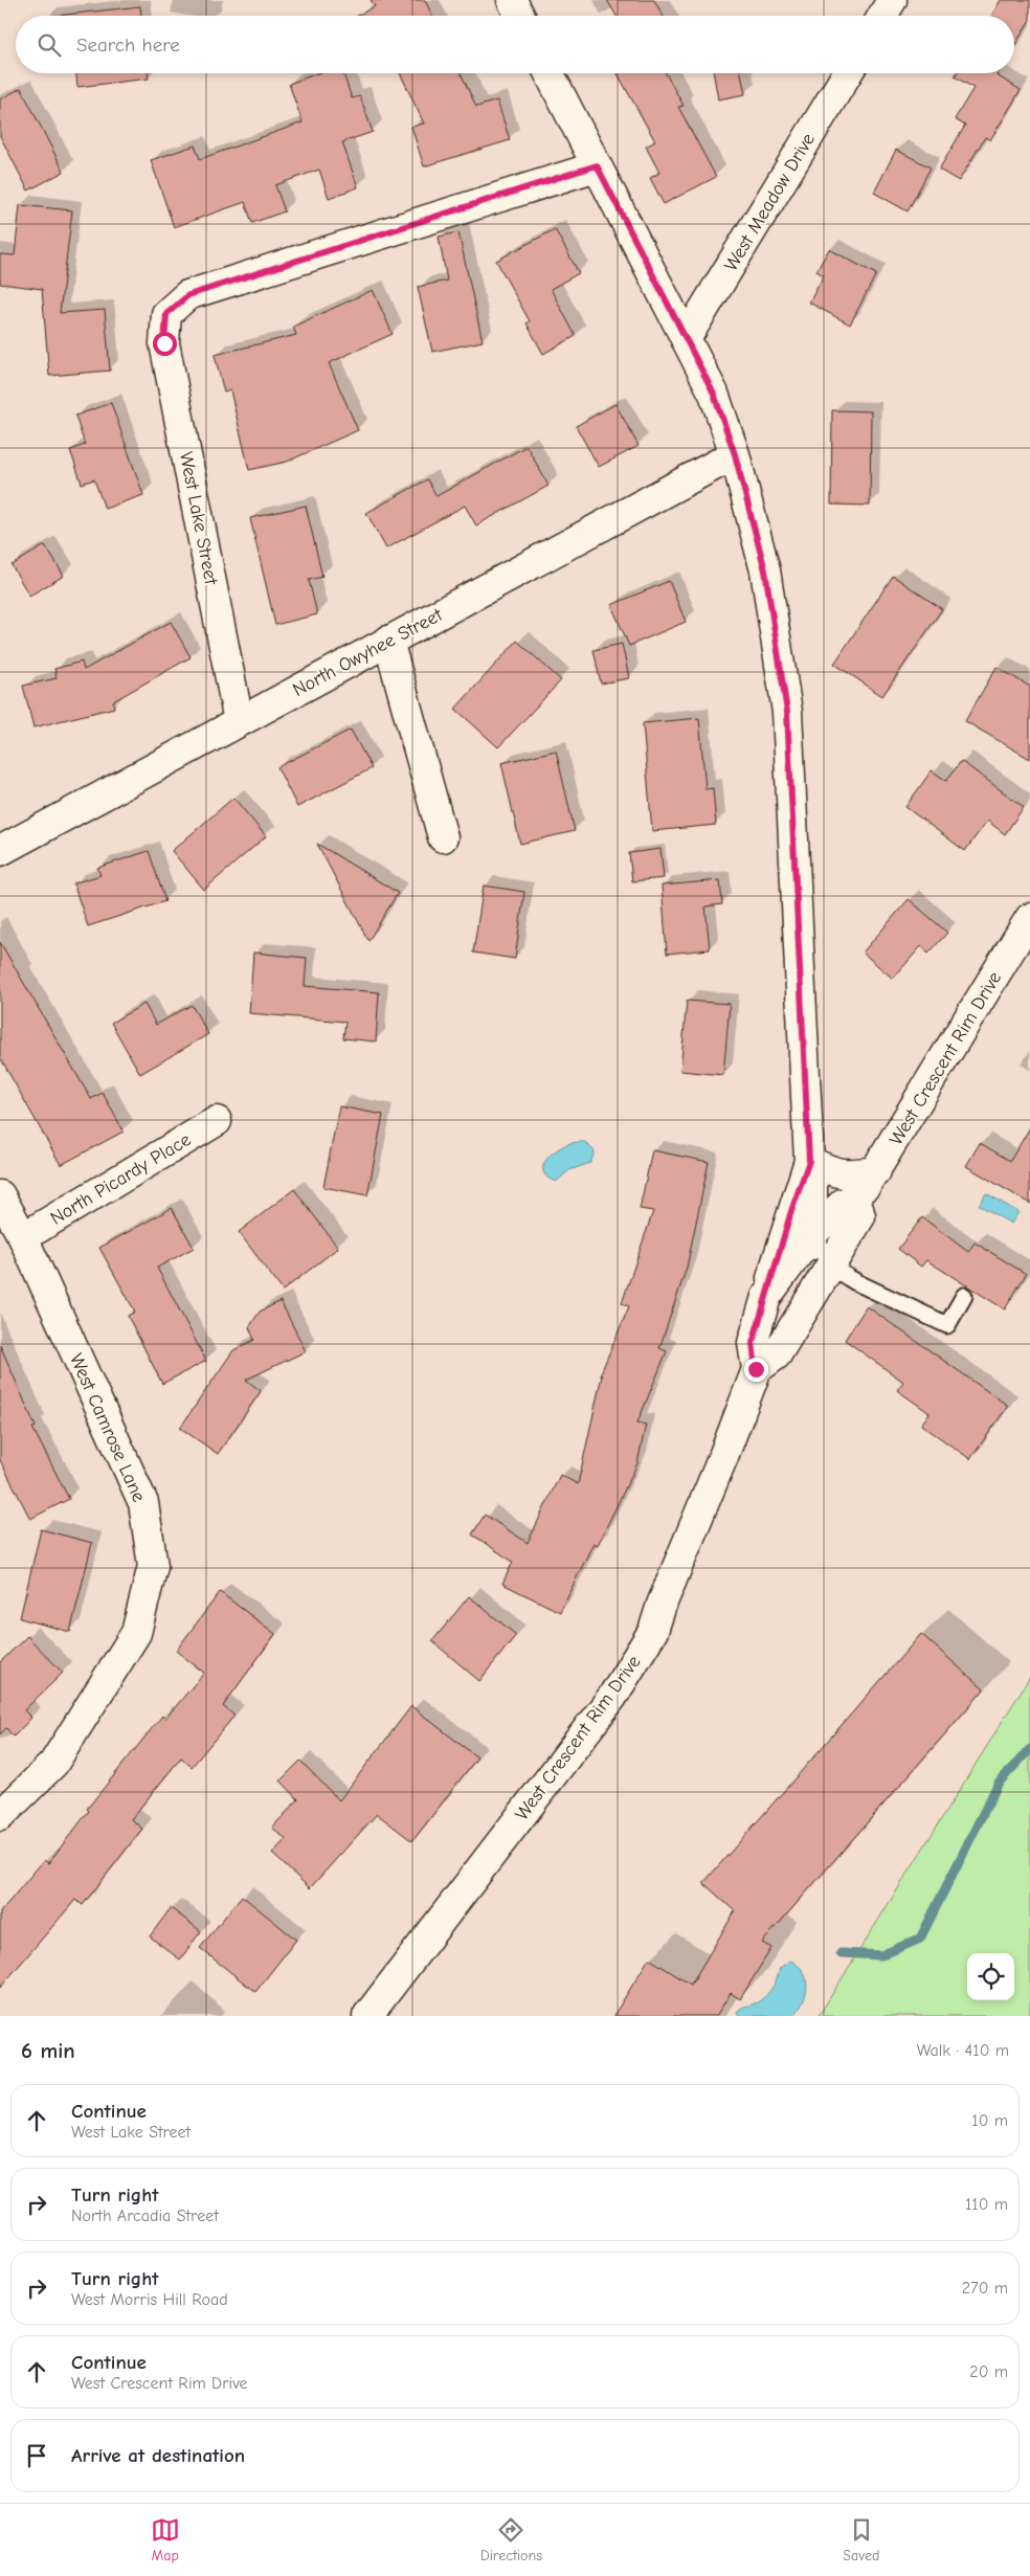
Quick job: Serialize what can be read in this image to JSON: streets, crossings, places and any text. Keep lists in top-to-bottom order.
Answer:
{
  "streets": {
    "street": [
      "West Meadow Drive",
      "West Lake Street",
      "North Owyhee Street",
      "West Crescent Rim Drive",
      "North Picardy Place",
      "West Camrose Lane"
    ]
  },
  "crossings": [
    ["West Lake Street", "North Owyhee Street"],
    ["North Picardy Place", "West Camrose Lane"]
  ],
  "page": {
    "search": "Search here",
    "heading": ["6 min", "Walk · 410 m"],
    "list": [
      ["Continue", "West Lake Street", "10 m"],
      ["Turn right", "North Arcadia Street", "110 m"],
      ["Turn right", "West Morris Hill Road", "270 m"],
      ["Continue", "West Crescent Rim Drive", "20 m"],
      "Arrive at destination"
    ],
    "nav": ["Map", "Directions", "Saved"]
  }
}
